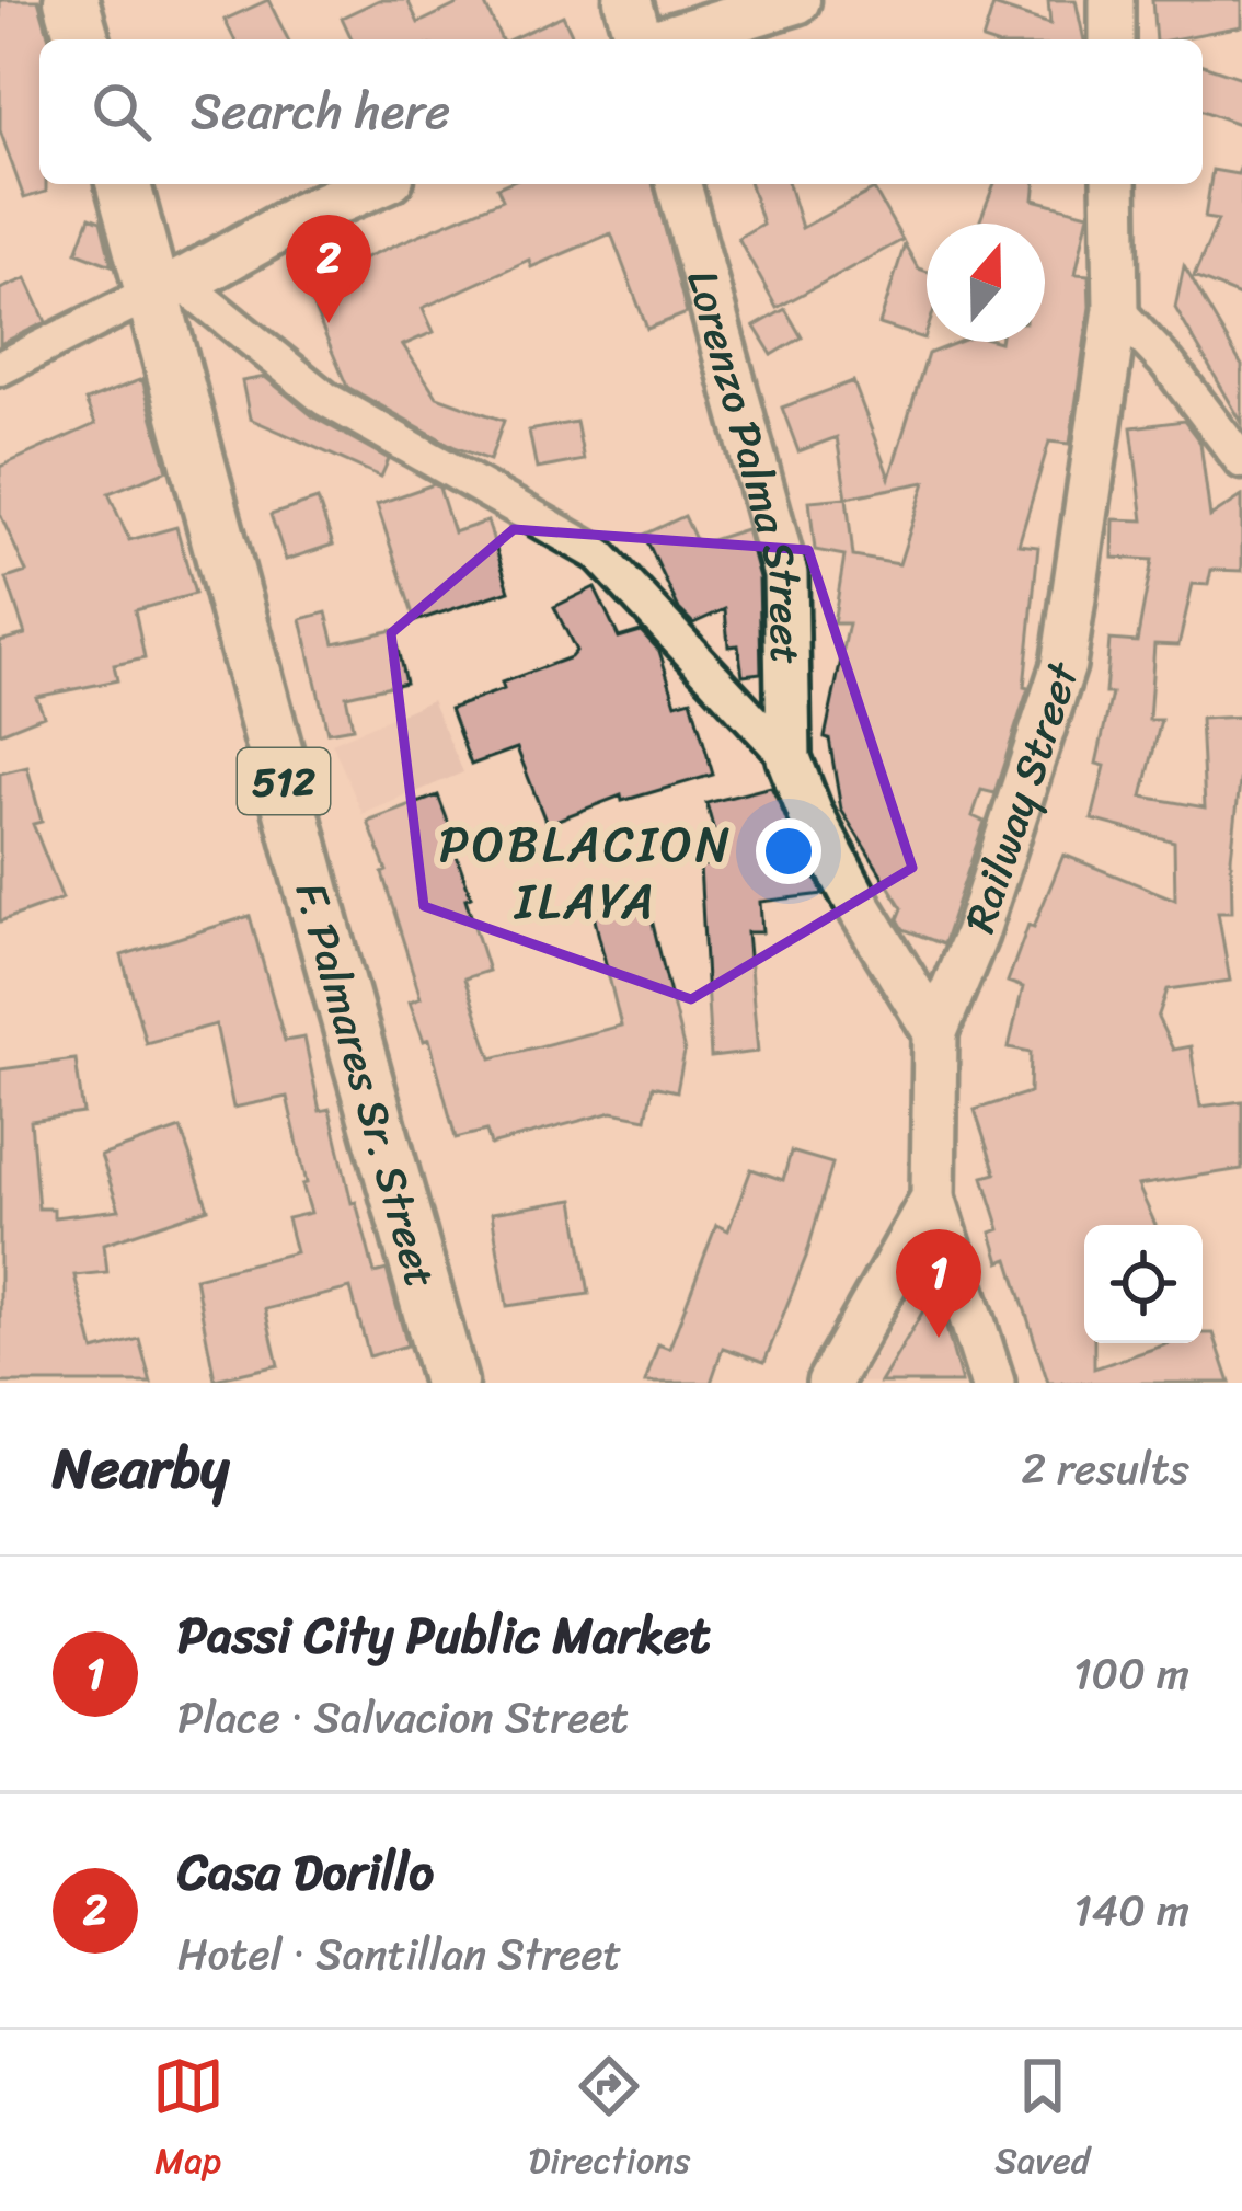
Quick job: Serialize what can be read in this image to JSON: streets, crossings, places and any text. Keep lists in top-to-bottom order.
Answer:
{
  "streets": {
    "main road": ["512", "F. Palmares Sr. Street"],
    "street": ["Lorenzo Palma Street", "Railway Street"]
  },
  "districts": ["POBLACION ILAYA"],
  "north": "top",
  "page": {
    "search": "Search here",
    "pins": ["2", "1"],
    "heading": ["Nearby", "2 results"],
    "list": [
      {
        "mark": "1",
        "name": "Passi City Public Market",
        "note": "Place · Salvacion Street",
        "value": "100 m"
      },
      {
        "mark": "2",
        "name": "Casa Dorillo",
        "note": "Hotel · Santillan Street",
        "value": "140 m"
      }
    ],
    "nav": ["Map", "Directions", "Saved"]
  }
}
